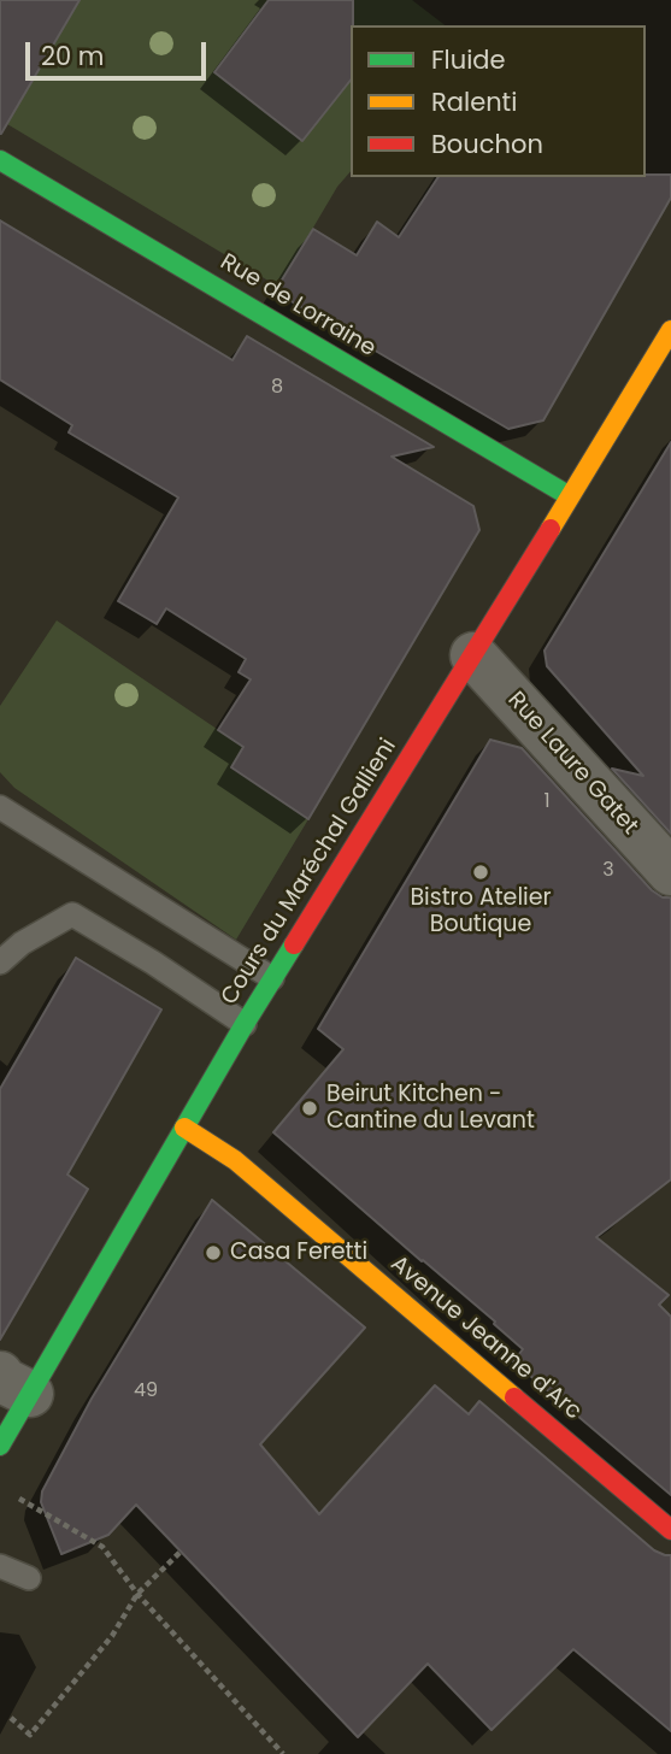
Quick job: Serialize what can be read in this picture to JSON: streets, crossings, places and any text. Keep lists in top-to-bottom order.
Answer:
{
  "streets": {
    "main road": ["Rue de Lorraine", "Cours du Maréchal Gallieni", "Avenue Jeanne d'Arc"],
    "street": ["Rue Laure Gatet"]
  },
  "crossings": [
    ["Rue de Lorraine", "Cours du Maréchal Gallieni"],
    ["Rue Laure Gatet", "Cours du Maréchal Gallieni"],
    ["Cours du Maréchal Gallieni", "Avenue Jeanne d'Arc"]
  ],
  "places": ["Bistro Atelier Boutique", "Beirut Kitchen - Cantine du Levant", "Casa Feretti"],
  "house_numbers": [
    "8",
    "1",
    "3",
    "49"
  ],
  "legend": ["Fluide", "Ralenti", "Bouchon"],
  "scale_bar": "20 m"
}
